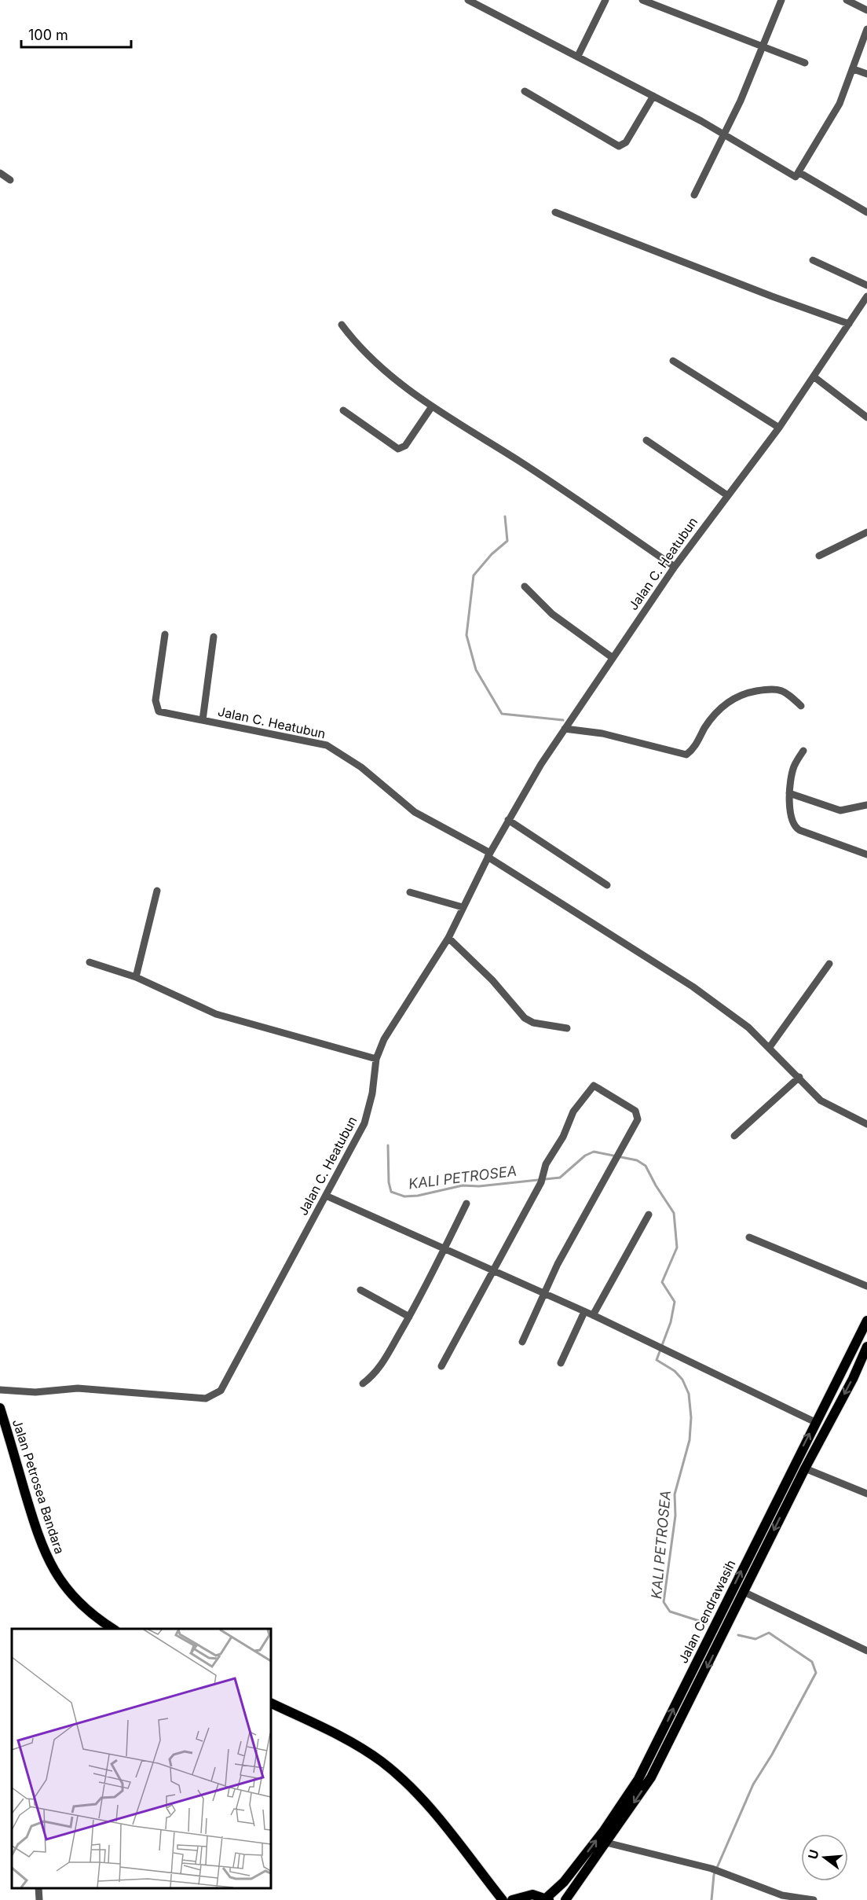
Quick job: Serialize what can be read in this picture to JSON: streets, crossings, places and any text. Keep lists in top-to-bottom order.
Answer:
{
  "streets": {
    "main road": ["Jalan Petrosea Bandara", "Jalan Cendrawasih"],
    "street": ["Jalan C. Heatubun"]
  },
  "water": ["KALI PETROSEA"],
  "scale_bar": "100 m",
  "north": "left"
}
